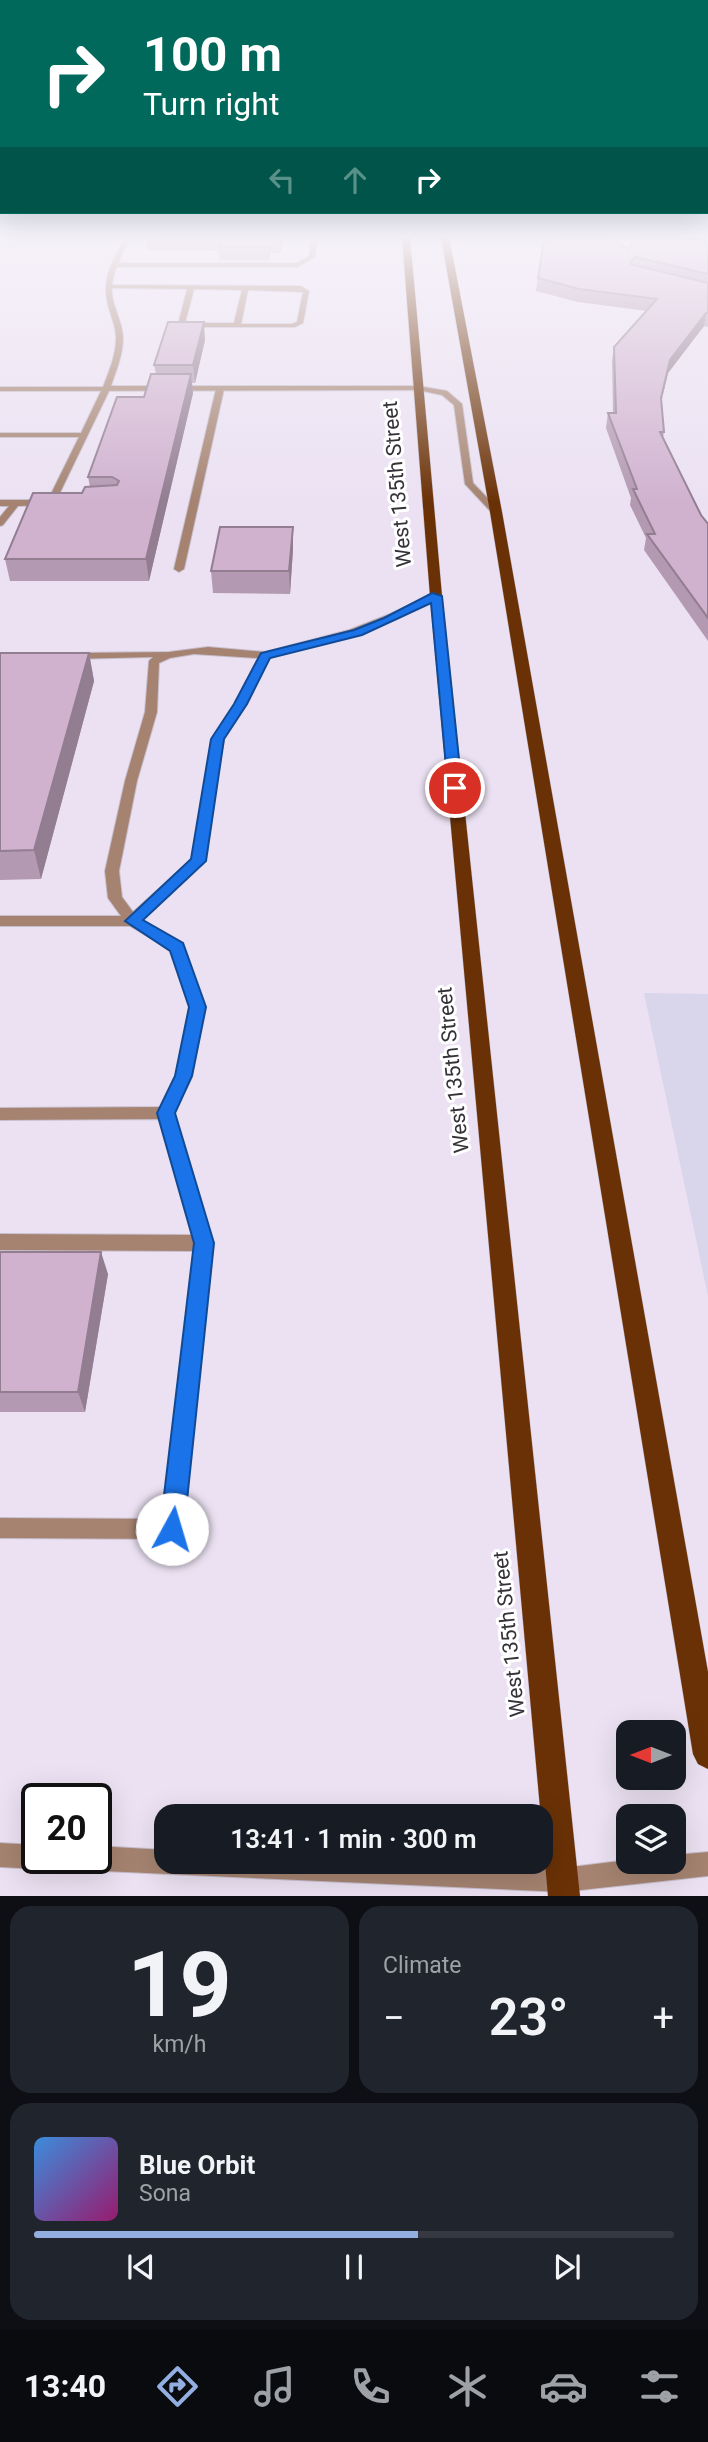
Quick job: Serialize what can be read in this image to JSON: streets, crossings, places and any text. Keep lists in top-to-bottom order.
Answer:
{
  "streets": {
    "main road": ["West 135th Street"]
  },
  "north": "left",
  "page": {
    "turn": ["100 m", "Turn right"],
    "limit": "20",
    "trip": "13:41 · 1 min · 300 m",
    "tile": [
      ["19", "km/h"],
      "Climate"
    ],
    "heat": ["−", "23°", "+"],
    "song": ["Blue Orbit", "Sona"],
    "tabs": "13:40"
  }
}
